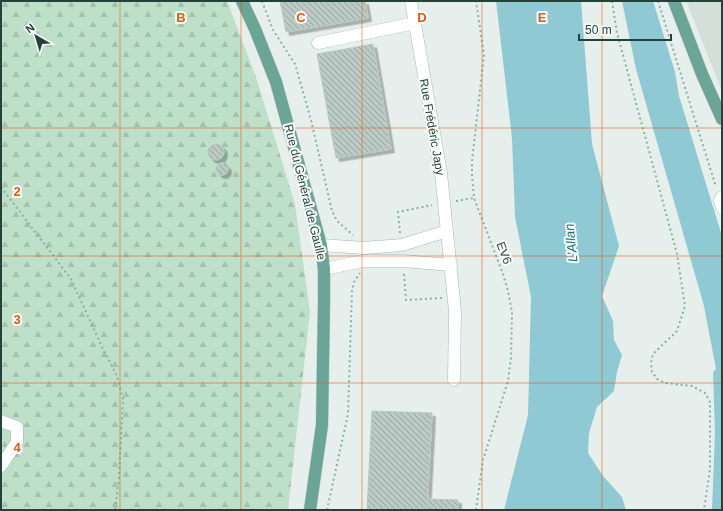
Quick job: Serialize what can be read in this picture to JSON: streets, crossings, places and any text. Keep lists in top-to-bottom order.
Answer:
{
  "streets": {
    "main road": ["Rue du Général de Gaulle"],
    "street": ["Rue Frédéric Japy"],
    "path": ["EV6"]
  },
  "water": ["L'Allan"],
  "scale_bar": "50 m",
  "north": "top left",
  "grid": {
    "columns": [
      "B",
      "C",
      "D",
      "E"
    ],
    "rows": ["2", "3", "4"]
  }
}
